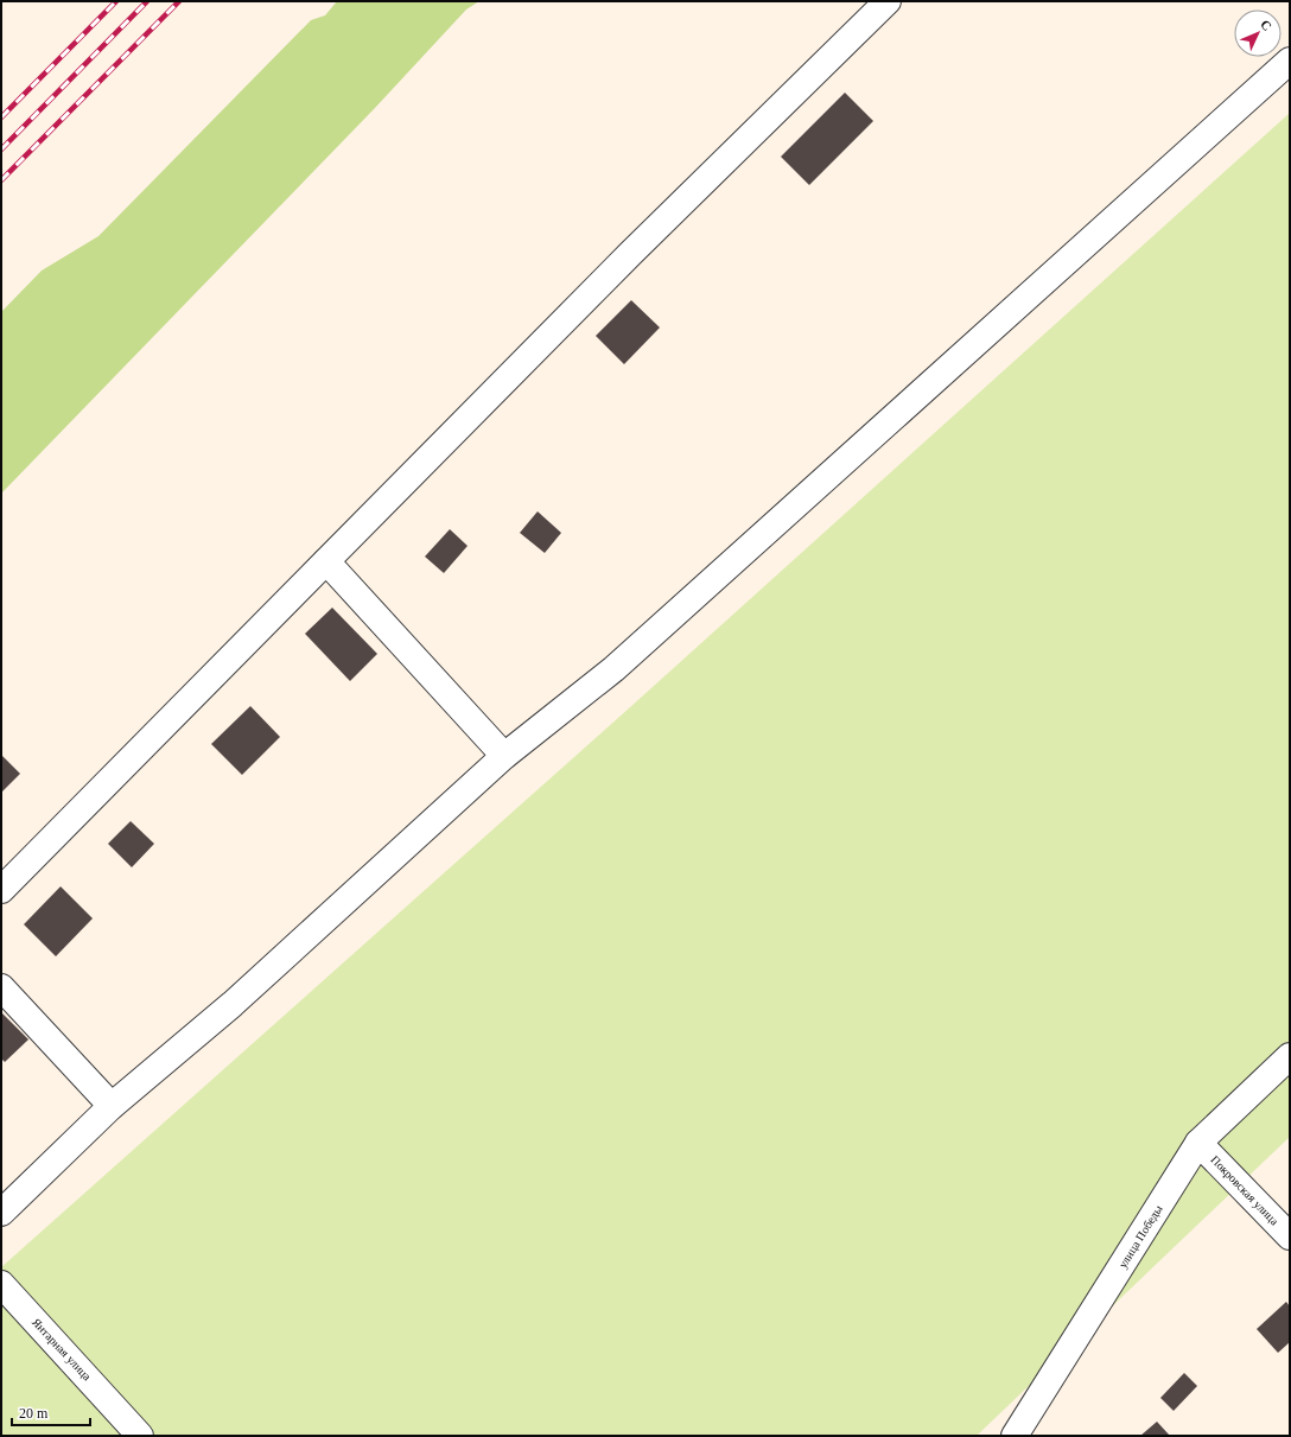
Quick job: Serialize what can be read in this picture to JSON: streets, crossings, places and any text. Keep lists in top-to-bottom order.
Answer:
{
  "streets": {
    "street": ["Покровская улица", "улица Победы", "Янтарная улица"]
  },
  "crossings": [
    ["Покровская улица", "улица Победы"]
  ],
  "scale_bar": "20 m",
  "north": "top right"
}
